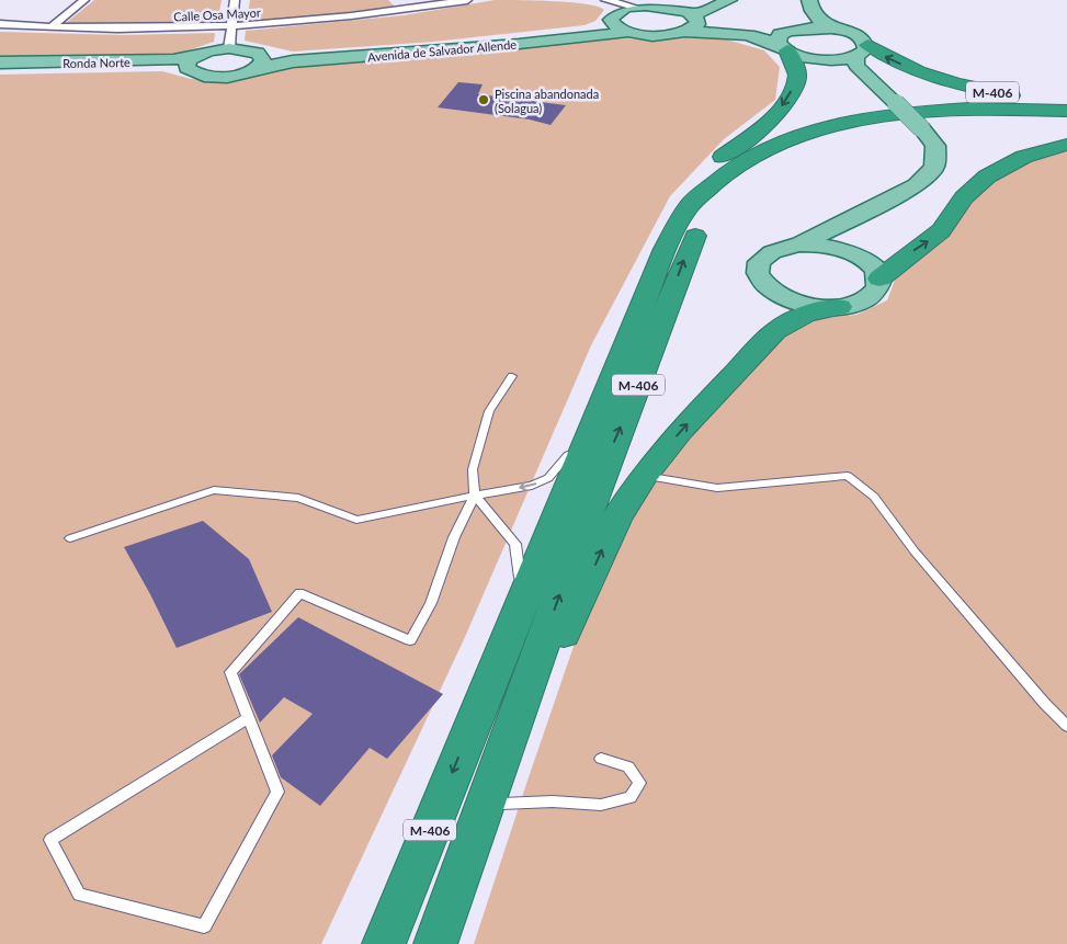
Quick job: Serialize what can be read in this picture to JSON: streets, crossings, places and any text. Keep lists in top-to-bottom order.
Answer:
{
  "streets": {
    "highway": ["M-406"],
    "main road": ["Avenida de Salvador Allende", "Ronda Norte"],
    "street": ["Calle Osa Mayor"]
  },
  "places": ["Piscina abandonada (Solagua)"]
}
